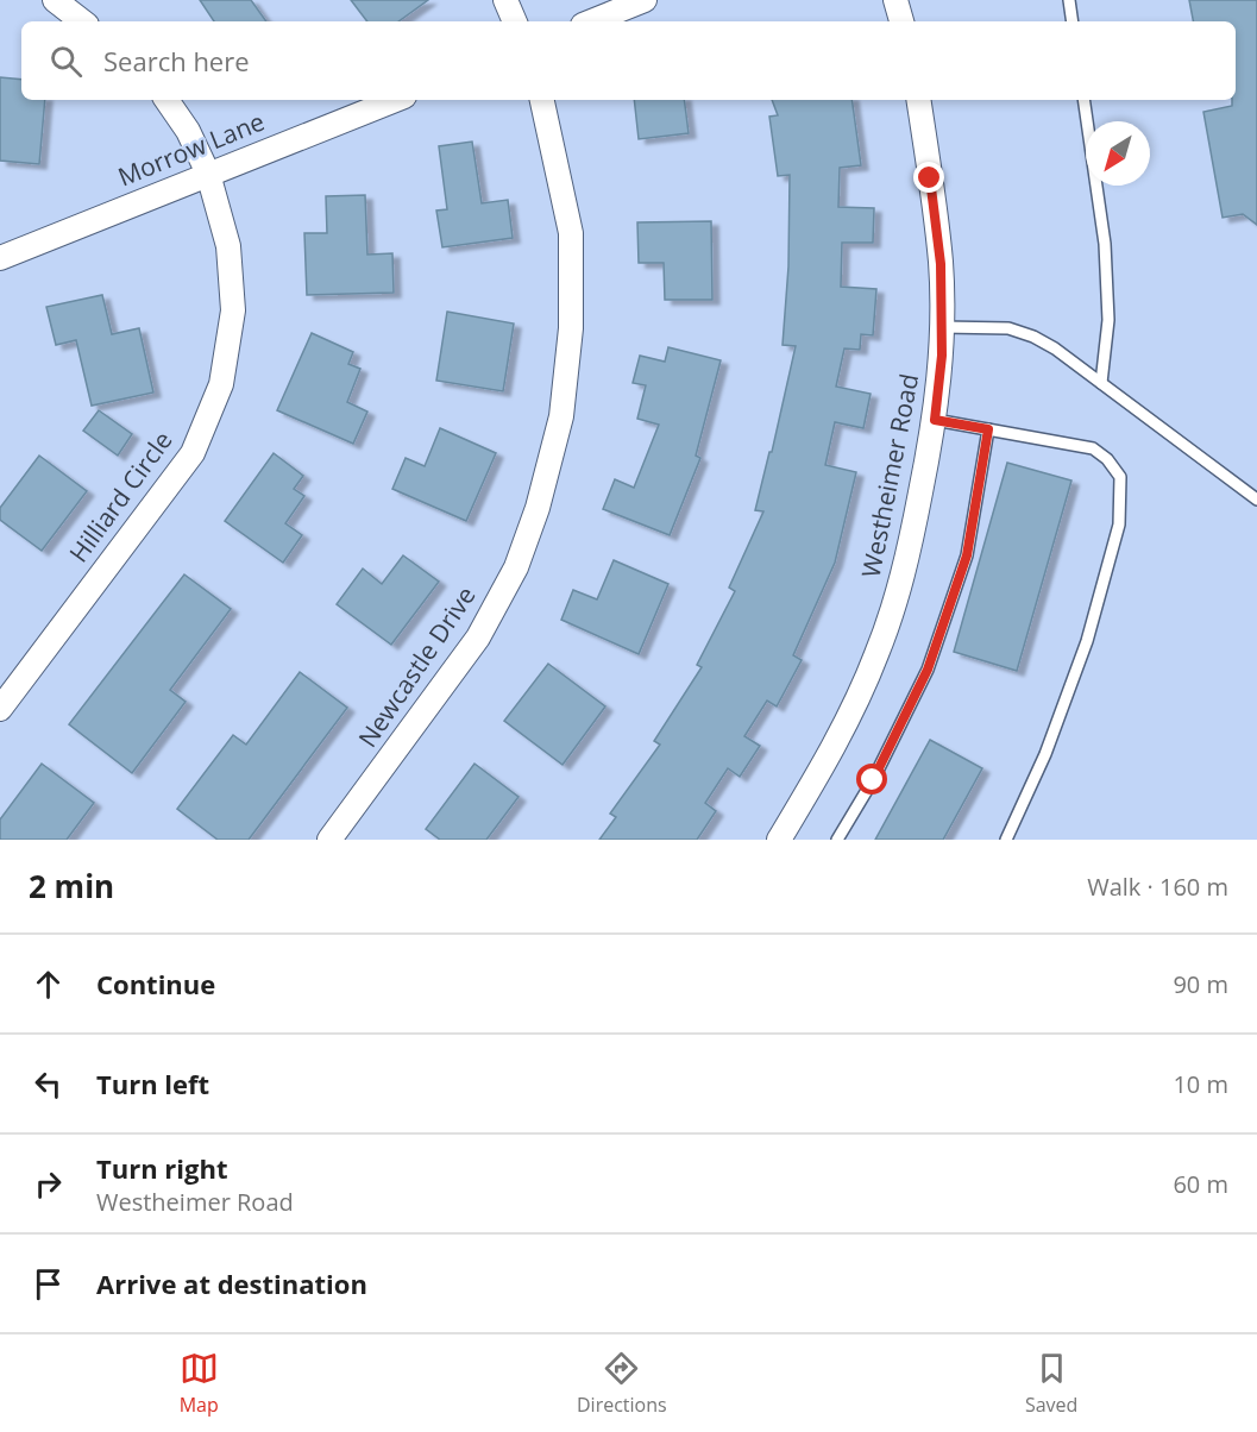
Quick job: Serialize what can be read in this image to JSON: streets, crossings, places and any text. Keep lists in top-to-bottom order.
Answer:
{
  "streets": {
    "street": [
      "Morrow Lane",
      "Westheimer Road",
      "Hilliard Circle",
      "Newcastle Drive"
    ]
  },
  "crossings": [
    ["Morrow Lane", "Hilliard Circle"]
  ],
  "north": "bottom left",
  "page": {
    "search": "Search here",
    "heading": ["2 min", "Walk · 160 m"],
    "list": [
      ["Continue", "90 m"],
      ["Turn left", "10 m"],
      ["Turn right", "Westheimer Road", "60 m"],
      "Arrive at destination"
    ],
    "nav": ["Map", "Directions", "Saved"]
  }
}
